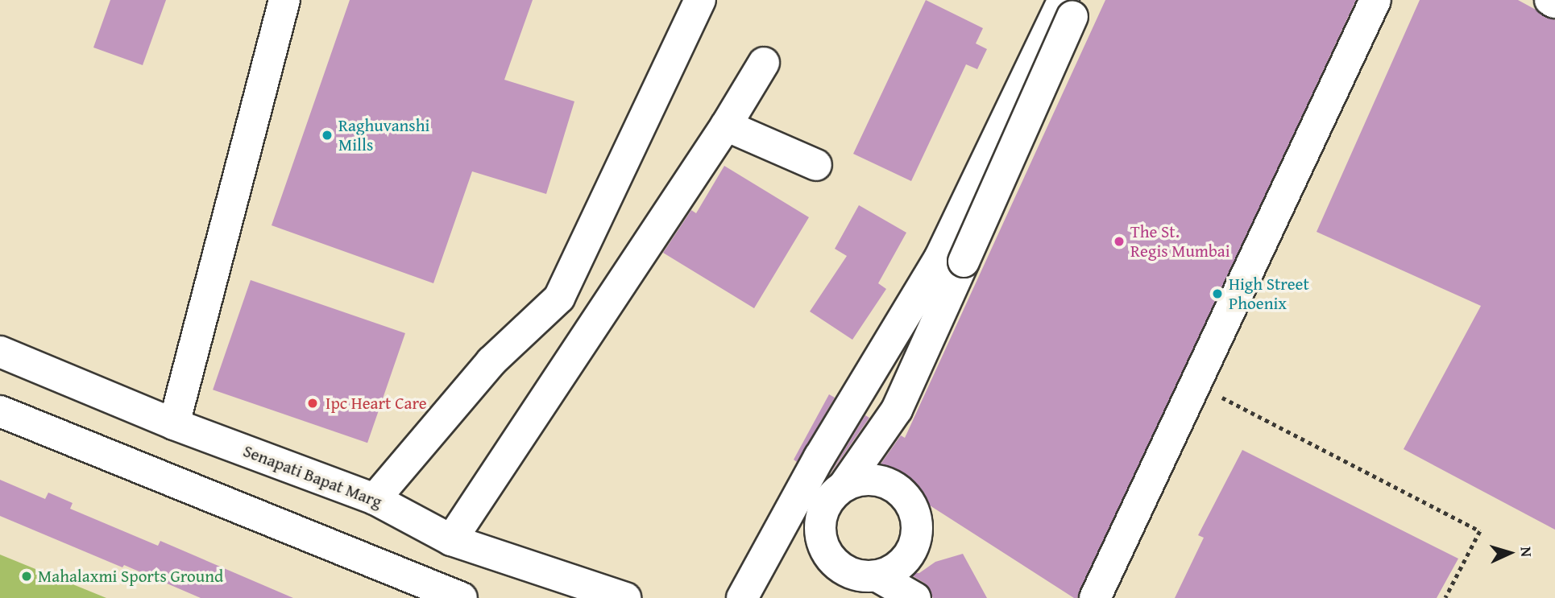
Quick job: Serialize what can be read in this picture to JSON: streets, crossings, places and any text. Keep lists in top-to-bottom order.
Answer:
{
  "streets": {
    "main road": ["Senapati Bapat Marg"]
  },
  "places": [
    "Raghuvanshi Mills",
    "The St. Regis Mumbai",
    "High Street Phoenix",
    "Ipc Heart Care",
    "Mahalaxmi Sports Ground"
  ],
  "north": "right"
}
